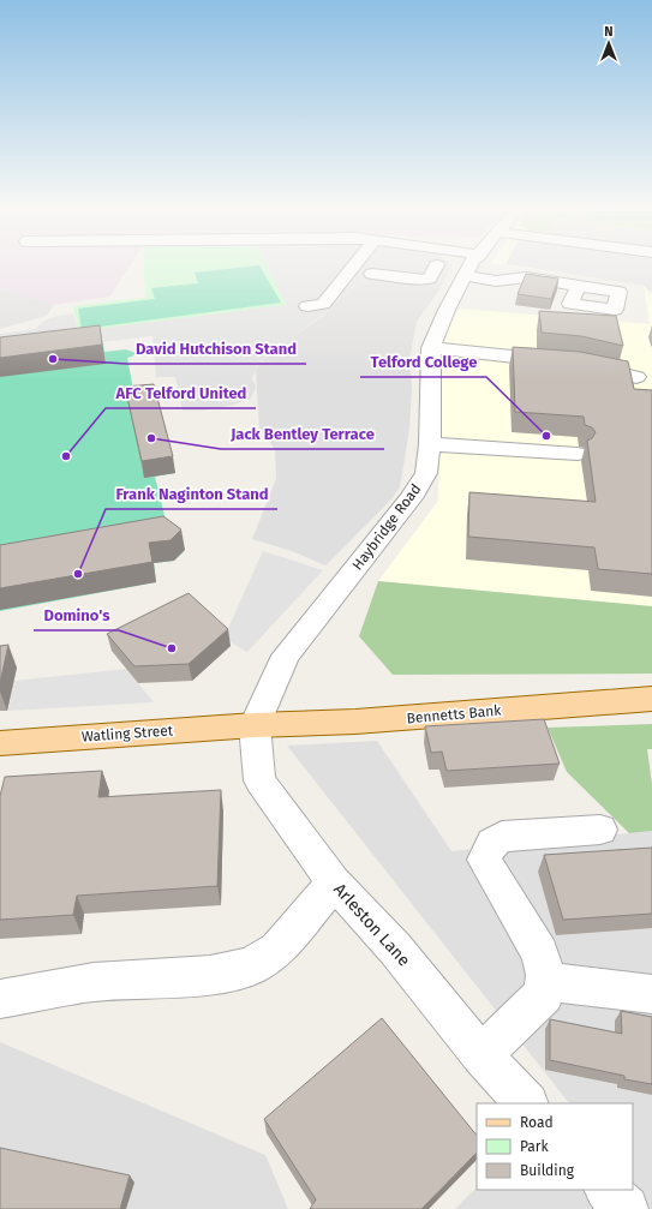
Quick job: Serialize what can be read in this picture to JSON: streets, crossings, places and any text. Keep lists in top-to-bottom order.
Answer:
{
  "streets": {
    "main road": ["Bennetts Bank", "Watling Street"],
    "street": ["Haybridge Road", "Arleston Lane"]
  },
  "crossings": [
    ["Haybridge Road", "Bennetts Bank"],
    ["Haybridge Road", "Watling Street"],
    ["Haybridge Road", "Arleston Lane"],
    ["Bennetts Bank", "Watling Street"],
    ["Bennetts Bank", "Arleston Lane"],
    ["Watling Street", "Arleston Lane"]
  ],
  "places": [
    "David Hutchison Stand",
    "Telford College",
    "Jack Bentley Terrace",
    "AFC Telford United",
    "Frank Naginton Stand",
    "Domino's"
  ],
  "legend": ["Road", "Park", "Building"],
  "north": "top"
}
